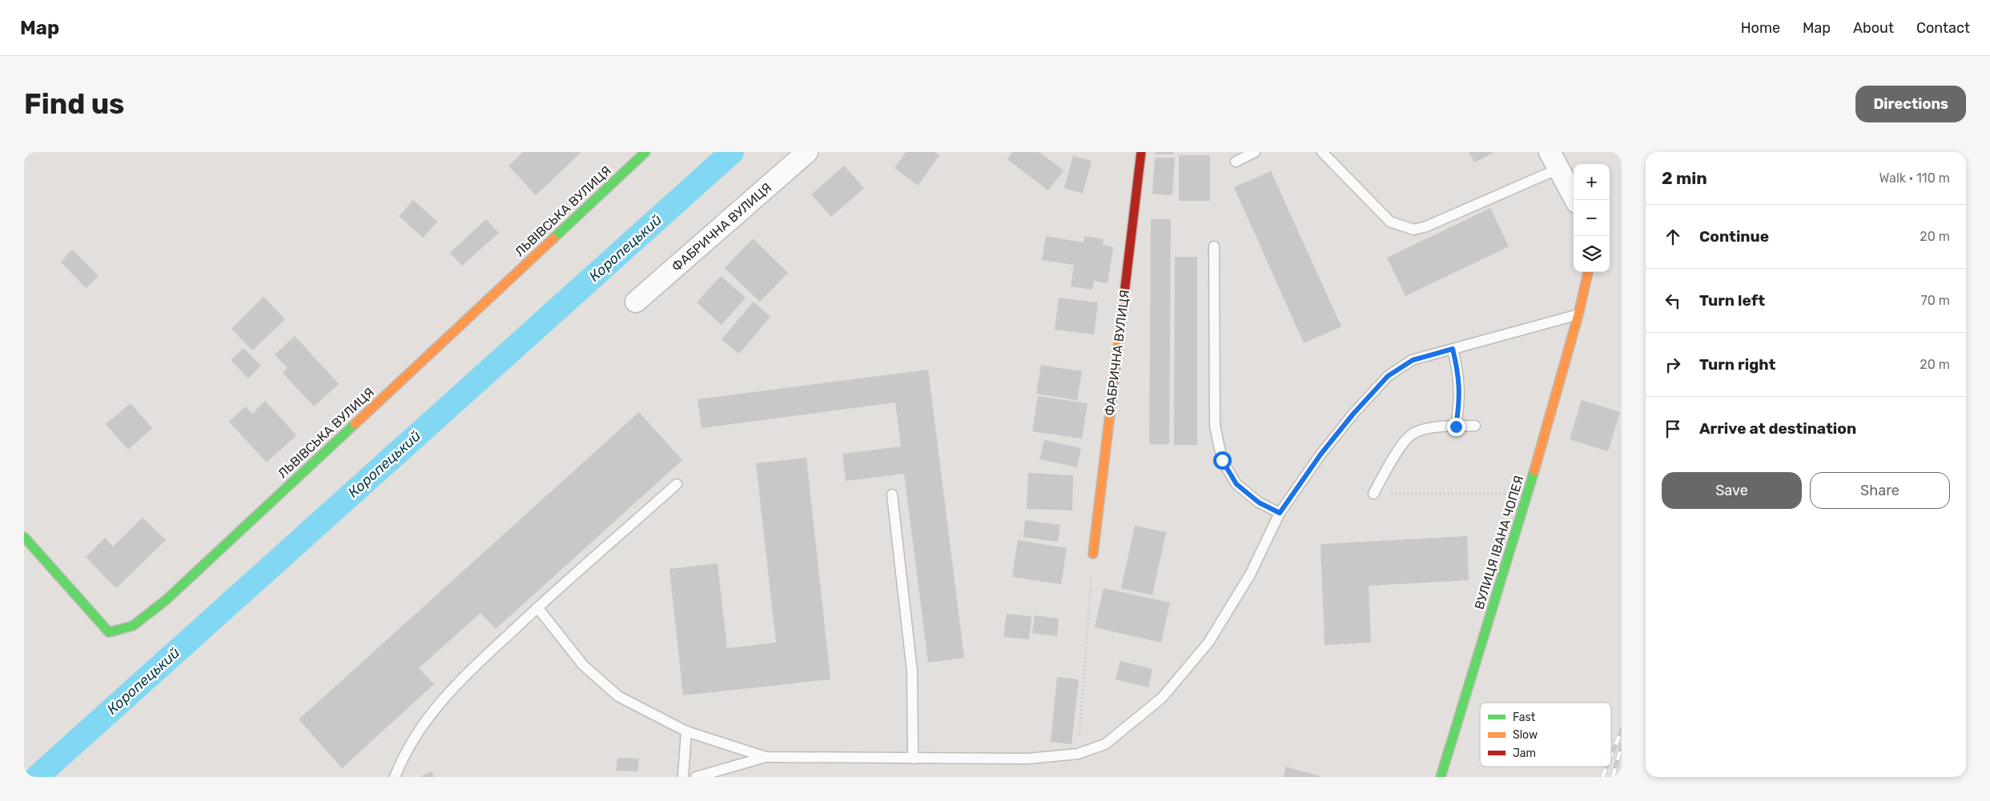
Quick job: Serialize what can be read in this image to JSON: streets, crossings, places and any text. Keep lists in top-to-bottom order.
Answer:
{
  "streets": {
    "street": ["ЛЬВІВСЬКА ВУЛИЦЯ", "ФАБРИЧНА ВУЛИЦЯ", "ВУЛИЦЯ ІВАНА ЧОПЕЯ"]
  },
  "water": ["Коропецький"],
  "legend": ["Fast", "Slow", "Jam"],
  "page": {
    "header": "Map",
    "nav": [
      "Home",
      "Map",
      "About",
      "Contact"
    ],
    "buttons": [
      "Directions",
      ["Save", "Share"]
    ],
    "title": "Find us",
    "heading": ["2 min", "Walk · 110 m"],
    "map_buttons": ["+", "−"],
    "list": [
      ["Continue", "20 m"],
      ["Turn left", "70 m"],
      ["Turn right", "20 m"],
      "Arrive at destination"
    ]
  }
}
